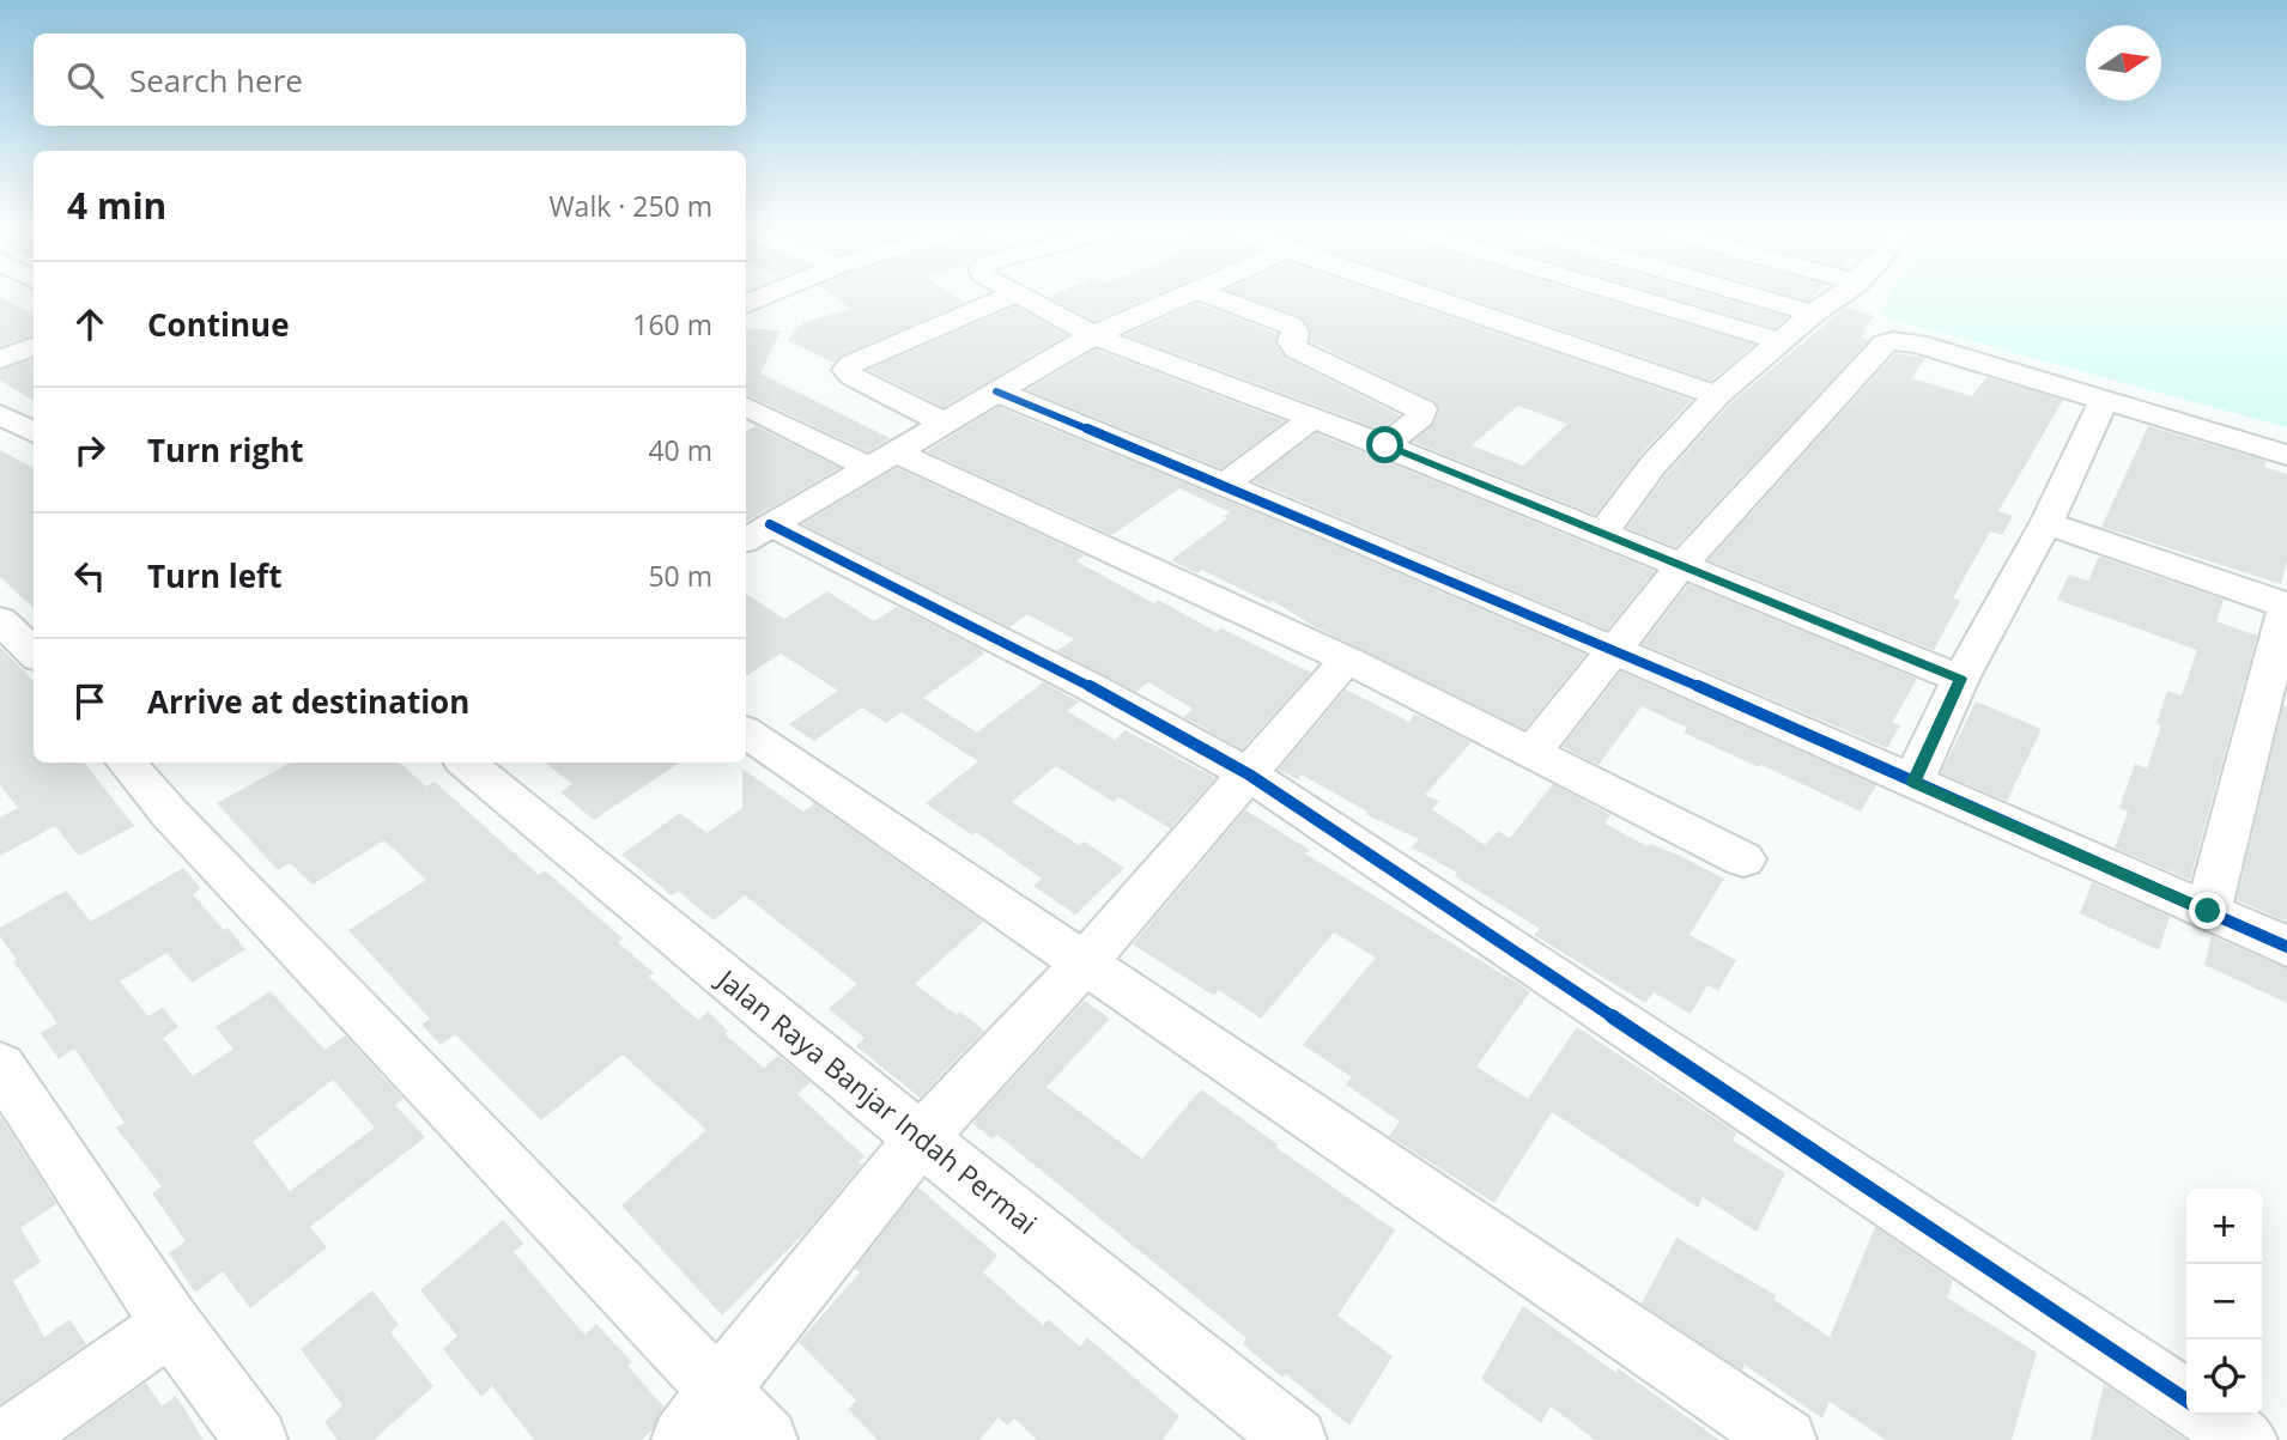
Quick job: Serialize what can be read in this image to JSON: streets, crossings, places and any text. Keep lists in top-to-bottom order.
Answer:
{
  "streets": {
    "street": ["Jalan Raya Banjar Indah Permai"]
  },
  "north": "right",
  "page": {
    "search": "Search here",
    "heading": ["4 min", "Walk · 250 m"],
    "list": [
      ["Continue", "160 m"],
      ["Turn right", "40 m"],
      ["Turn left", "50 m"],
      "Arrive at destination"
    ],
    "map_buttons": ["+", "−"]
  }
}
